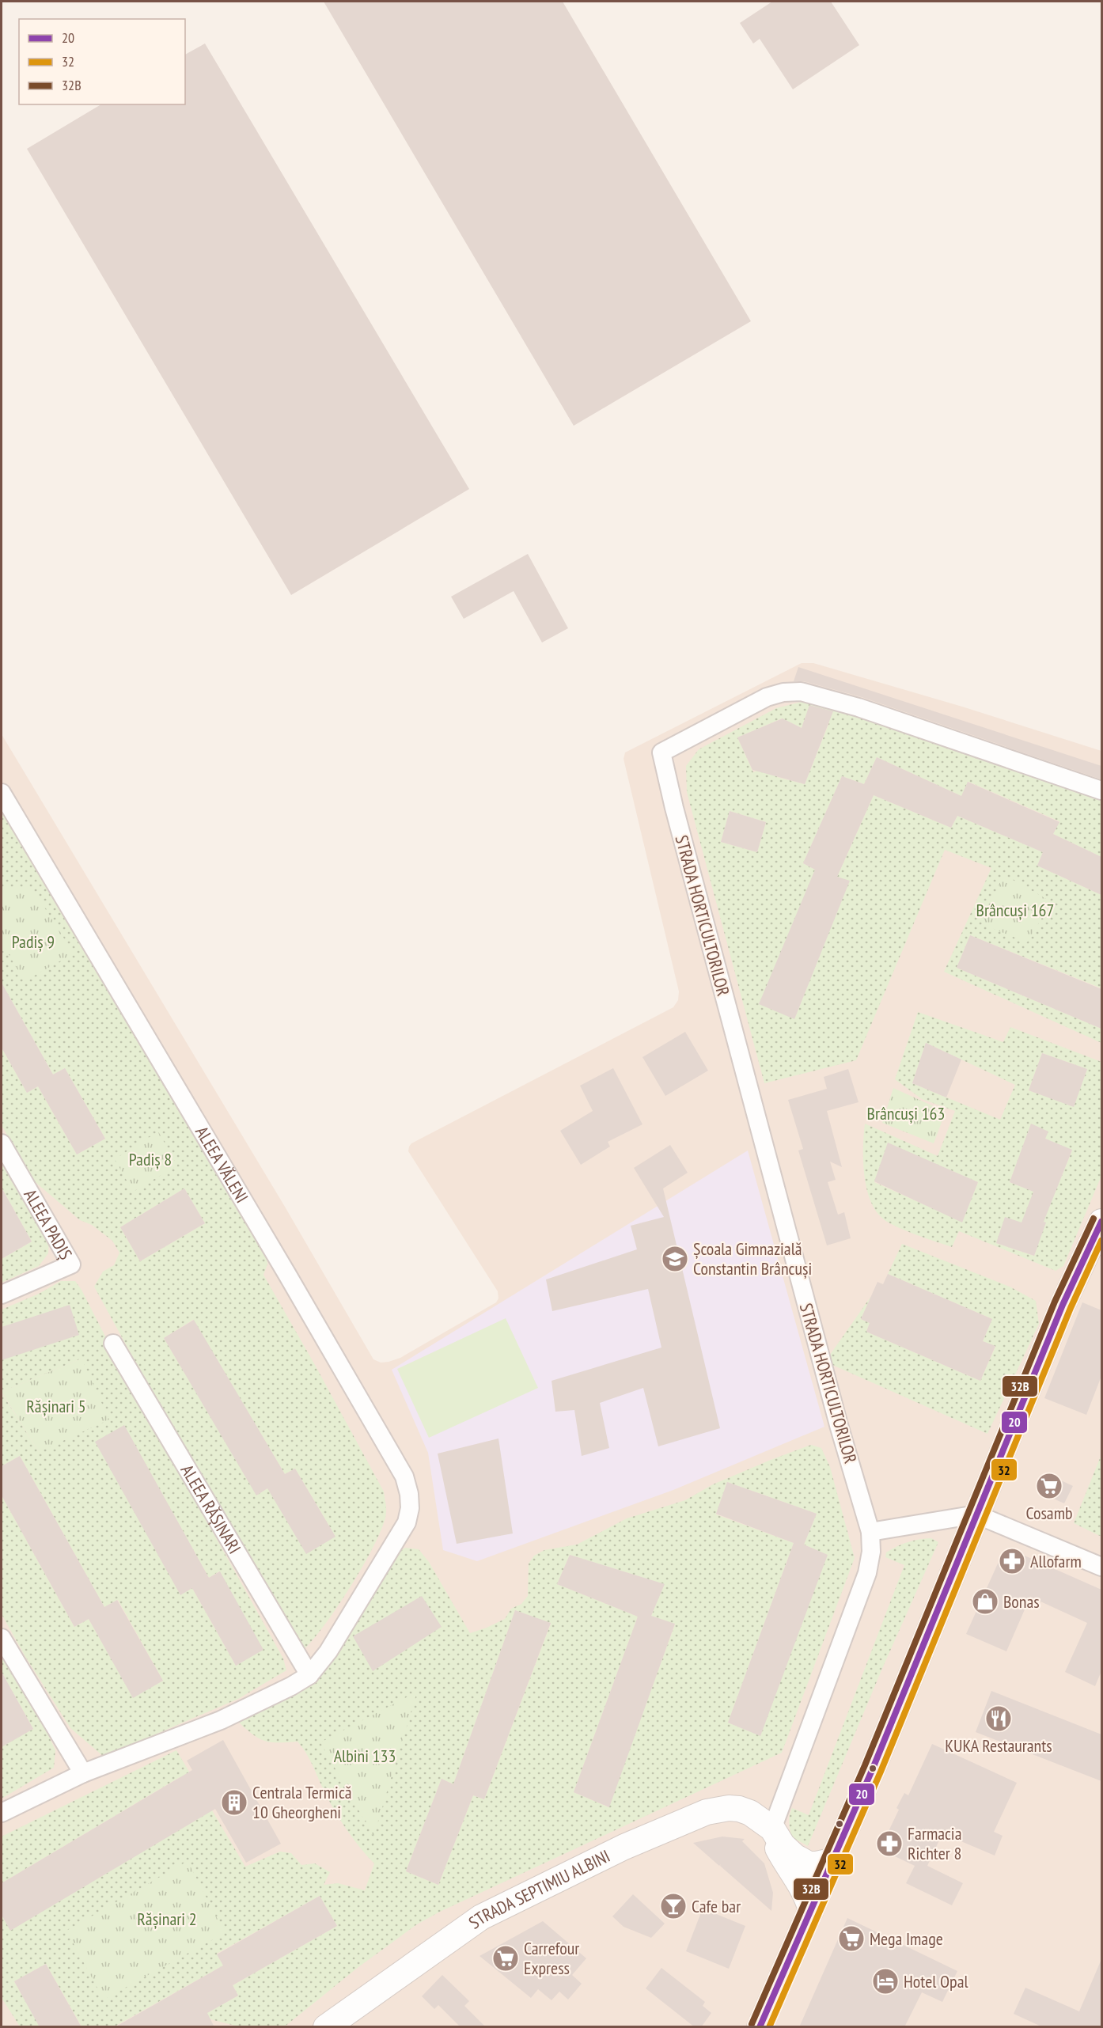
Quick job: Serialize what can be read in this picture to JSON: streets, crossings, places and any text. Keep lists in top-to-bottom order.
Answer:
{
  "streets": {
    "main road": ["STRADA SEPTIMIU ALBINI"],
    "street": [
      "STRADA HORTICULTORILOR",
      "ALEEA VĂLENI",
      "ALEEA PADIȘ",
      "ALEEA RĂȘINARI"
    ]
  },
  "crossings": [
    ["STRADA HORTICULTORILOR", "STRADA SEPTIMIU ALBINI"],
    ["ALEEA VĂLENI", "ALEEA RĂȘINARI"]
  ],
  "parks": [
    "Brâncuși 167",
    "Padiș 9",
    "Brâncuși 163",
    "Padiș 8",
    "Rășinari 5",
    "Albini 133",
    "Rășinari 2"
  ],
  "places": {
    "school or university": ["Școala Gimnazială Constantin Brâncuși"],
    "supermarket": ["Cosamb", "Mega Image", "Carrefour Express"],
    "pharmacy": ["Allofarm", "Farmacia Richter 8"],
    "shop": ["Bonas"],
    "restaurant": ["KUKA Restaurants"],
    "building": ["Centrala Termică 10 Gheorgheni"],
    "bar": ["Cafe bar"],
    "hotel": ["Hotel Opal"]
  },
  "lines": ["transit line 32B", "transit line 20", "transit line 32"],
  "legend": ["20", "32", "32B"]
}
